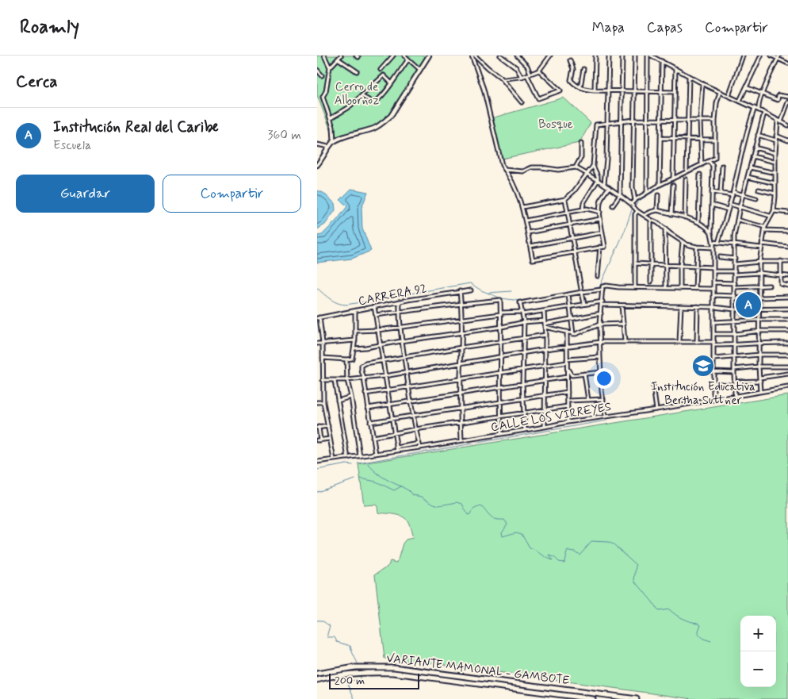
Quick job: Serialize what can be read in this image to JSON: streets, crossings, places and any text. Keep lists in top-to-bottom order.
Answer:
{
  "streets": {
    "highway": ["VARIANTE MAMONAL - GAMBOTE"],
    "street": ["CARRERA 92", "CALLE LOS VIRREYES"]
  },
  "parks": ["Cerro de Albornoz", "Bosque"],
  "places": {
    "school or university": ["Institución Educativa Bertha Suttner"]
  },
  "scale_bar": "200 m",
  "page": {
    "header": "Roamly",
    "nav": ["Mapa", "Capas", "Compartir"],
    "heading": "Cerca",
    "list": [
      {
        "mark": "A",
        "name": "Institución Real del Caribe",
        "note": "Escuela",
        "value": "360 m"
      }
    ],
    "buttons": ["Guardar", "Compartir"],
    "pins": "A",
    "map_buttons": ["+", "−"],
    "scale": "200 m"
  }
}
